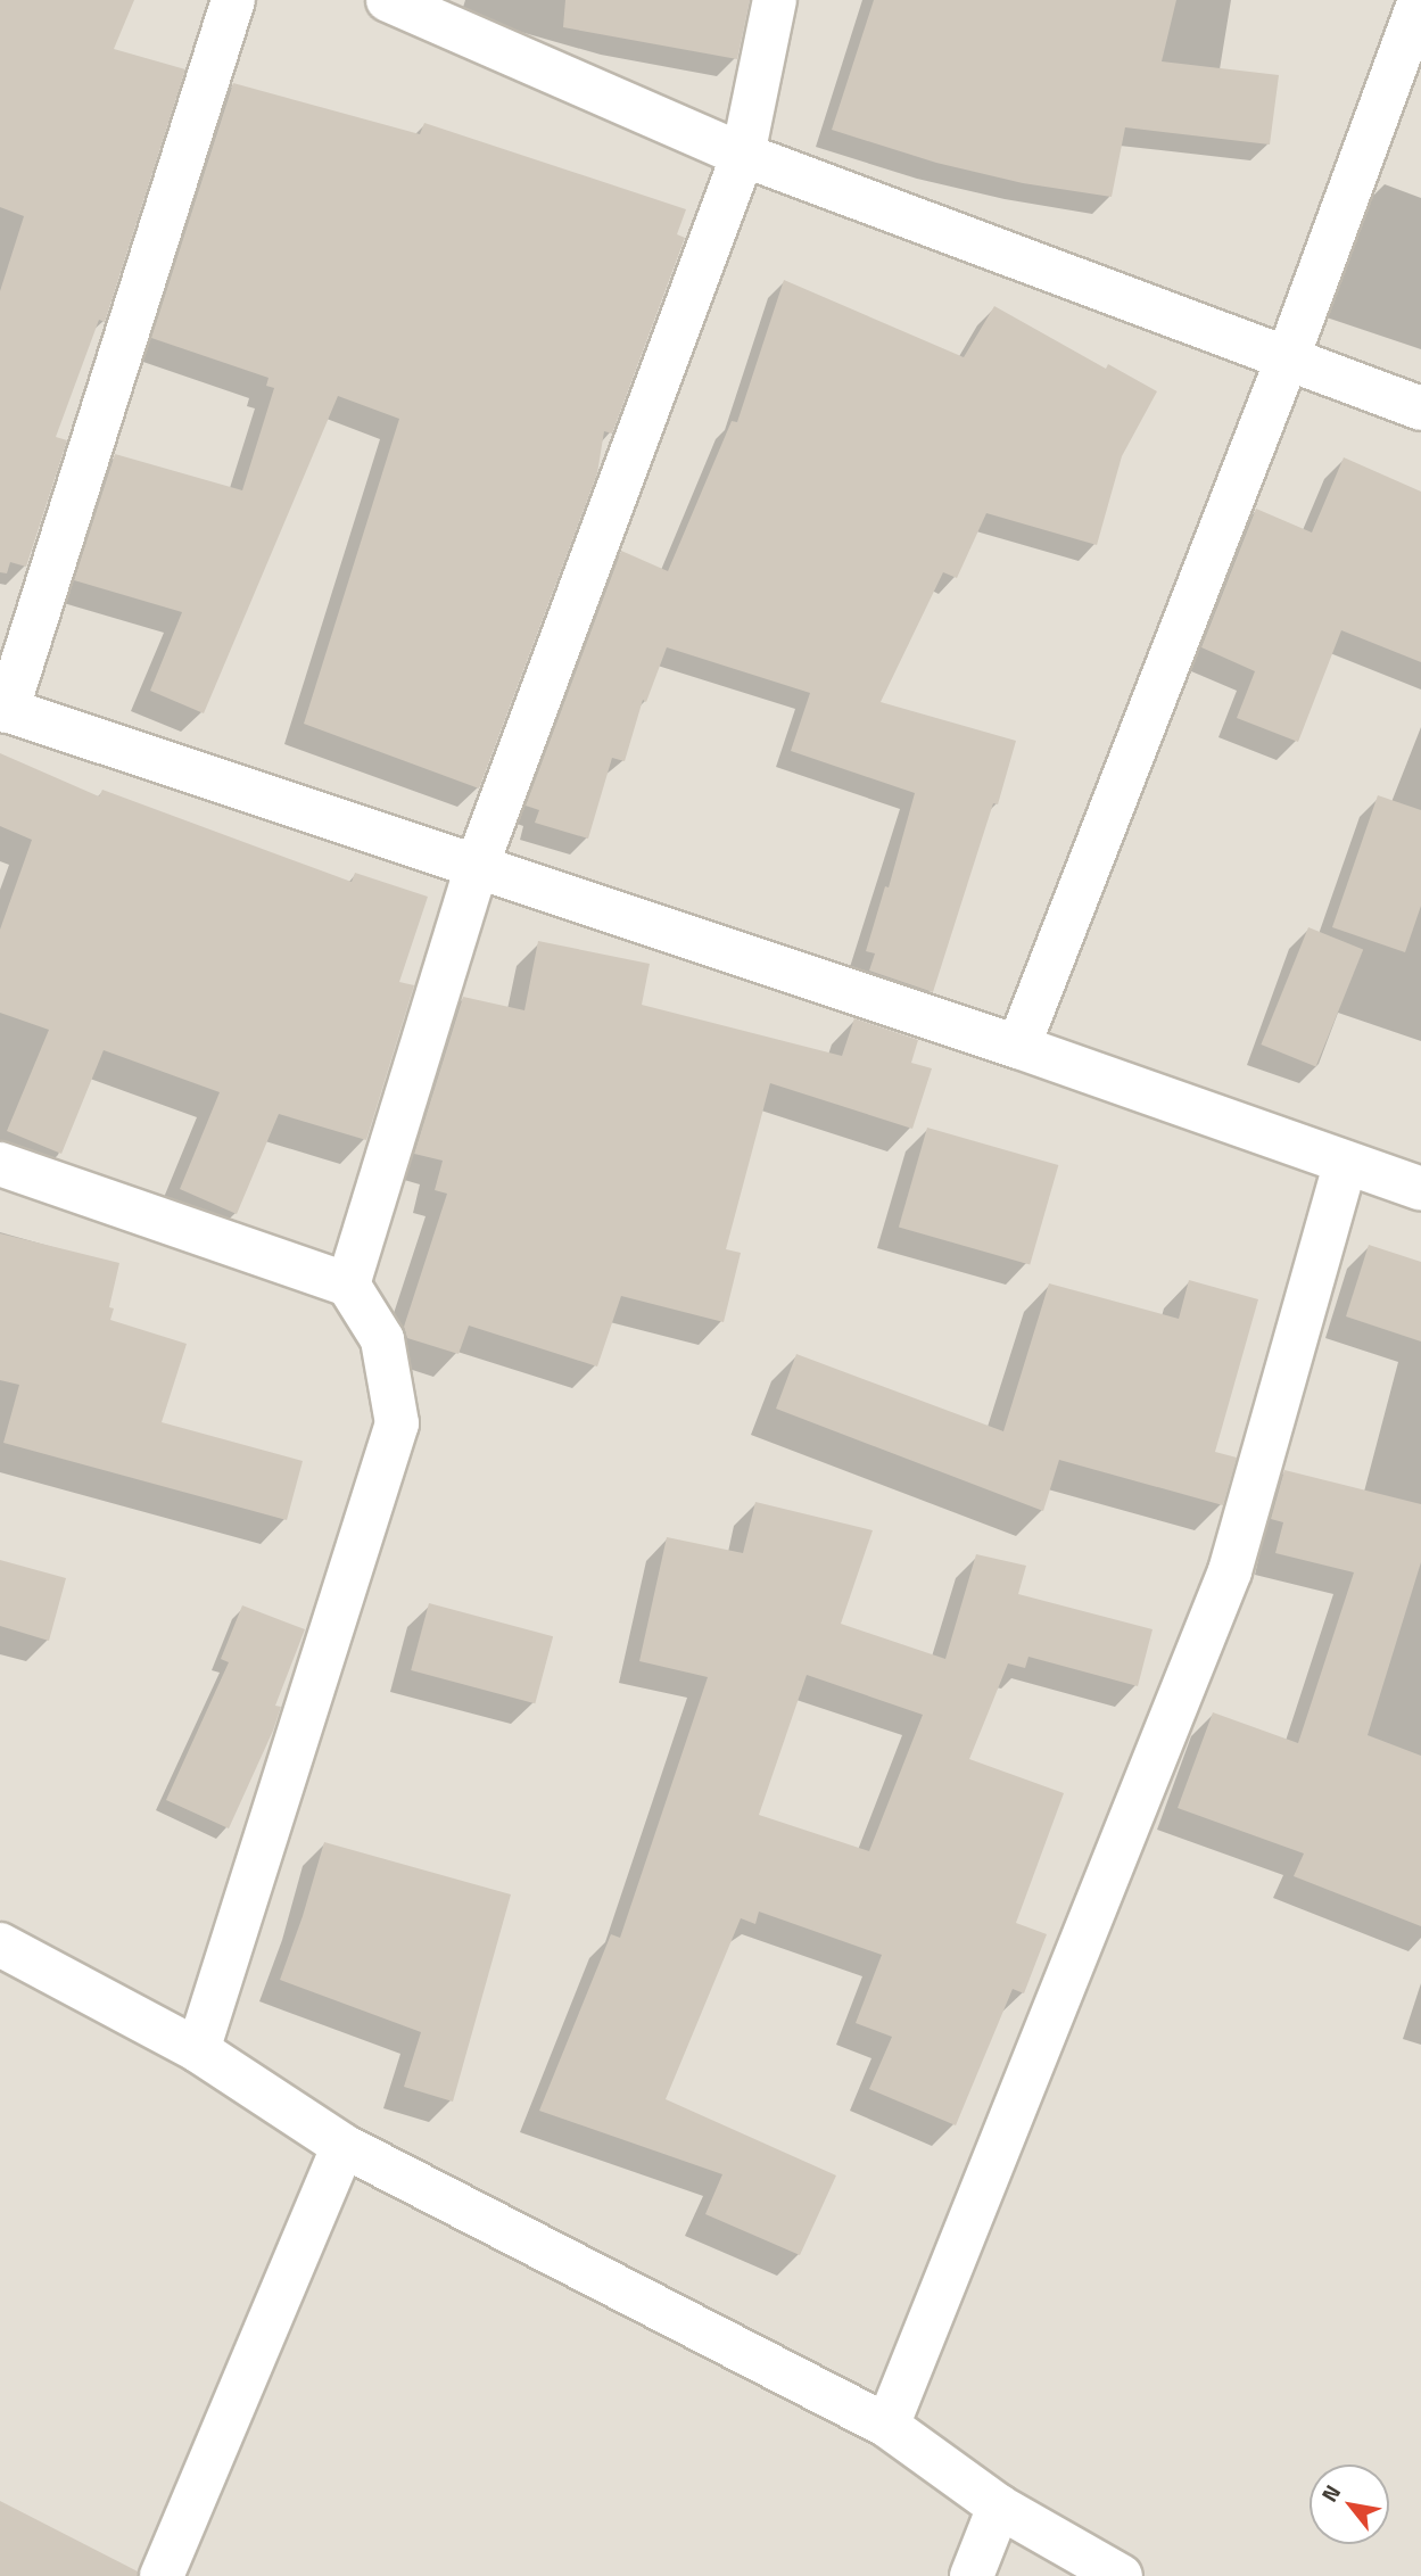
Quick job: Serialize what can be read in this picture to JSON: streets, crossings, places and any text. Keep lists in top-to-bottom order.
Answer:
{
  "north": "top left"
}
